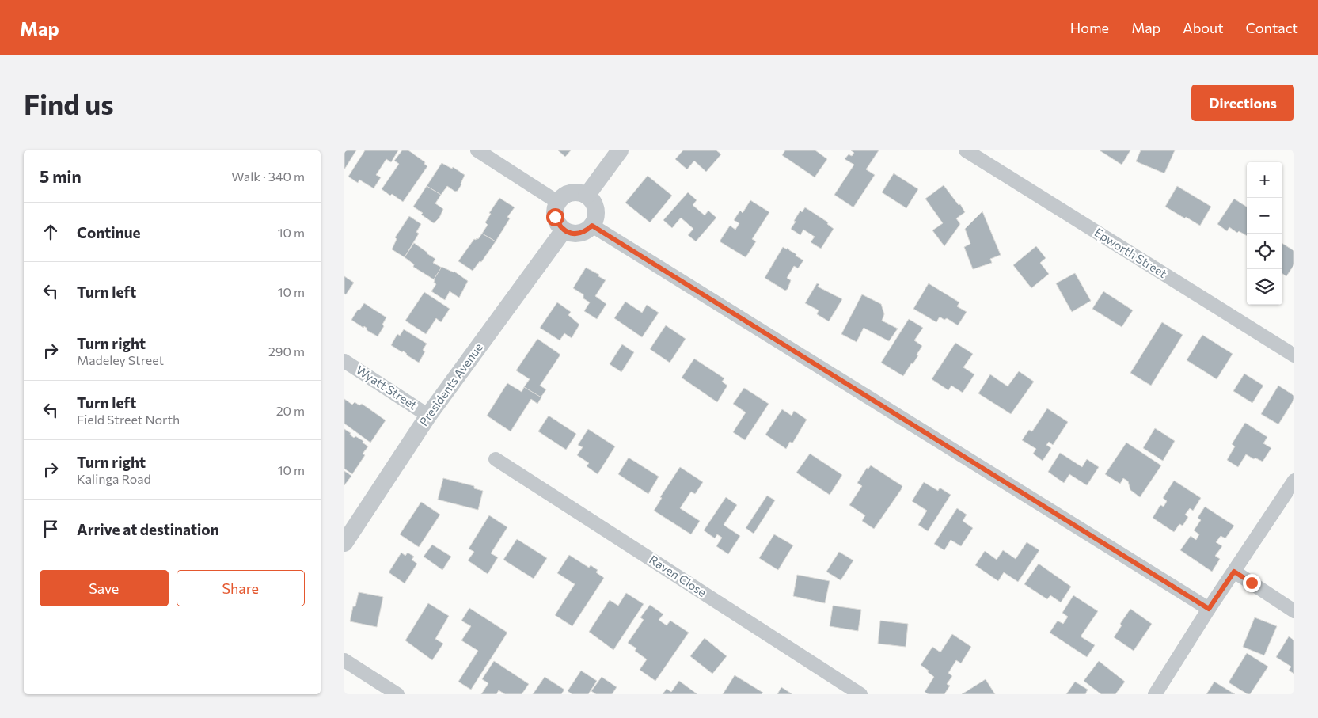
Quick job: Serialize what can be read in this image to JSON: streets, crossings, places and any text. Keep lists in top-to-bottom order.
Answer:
{
  "streets": {
    "street": [
      "Epworth Street",
      "Presidents Avenue",
      "Wyatt Street",
      "Raven Close"
    ]
  },
  "crossings": [
    ["Presidents Avenue", "Wyatt Street"]
  ],
  "page": {
    "header": "Map",
    "nav": [
      "Home",
      "Map",
      "About",
      "Contact"
    ],
    "buttons": [
      "Directions",
      ["Save", "Share"]
    ],
    "title": "Find us",
    "heading": ["5 min", "Walk · 340 m"],
    "map_buttons": ["+", "−"],
    "list": [
      ["Continue", "10 m"],
      ["Turn left", "10 m"],
      ["Turn right", "Madeley Street", "290 m"],
      ["Turn left", "Field Street North", "20 m"],
      ["Turn right", "Kalinga Road", "10 m"],
      "Arrive at destination"
    ]
  }
}
